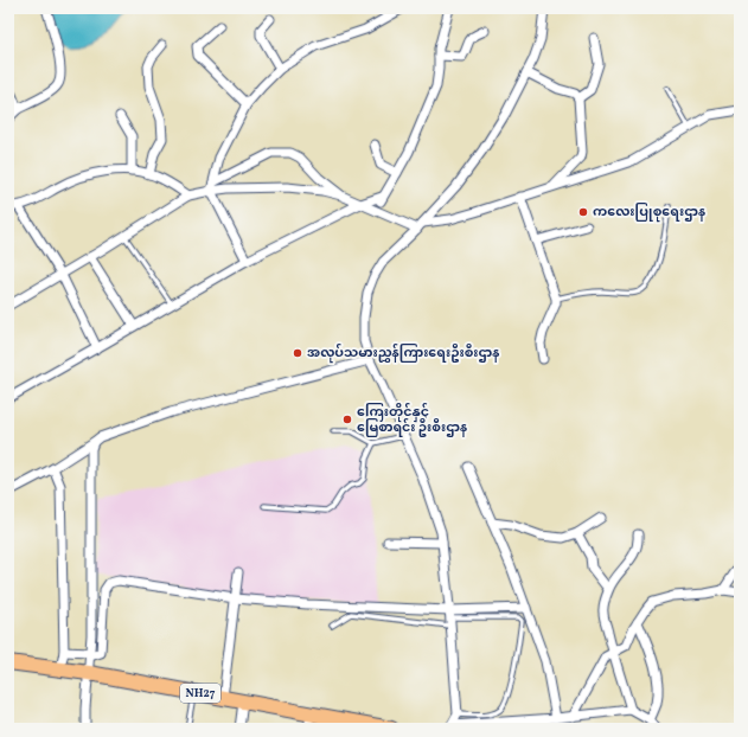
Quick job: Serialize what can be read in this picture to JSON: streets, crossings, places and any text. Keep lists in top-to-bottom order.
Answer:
{
  "streets": {
    "highway": ["NH27"]
  },
  "places": ["ကလေးပြုစုရေးဌာန", "အလုပ်သမားညွှန်ကြားရေးဦးစီးဌာန", "ကြေးတိုင်နှင့် မြေစာရင်း ဦးစီးဌာန"]
}
